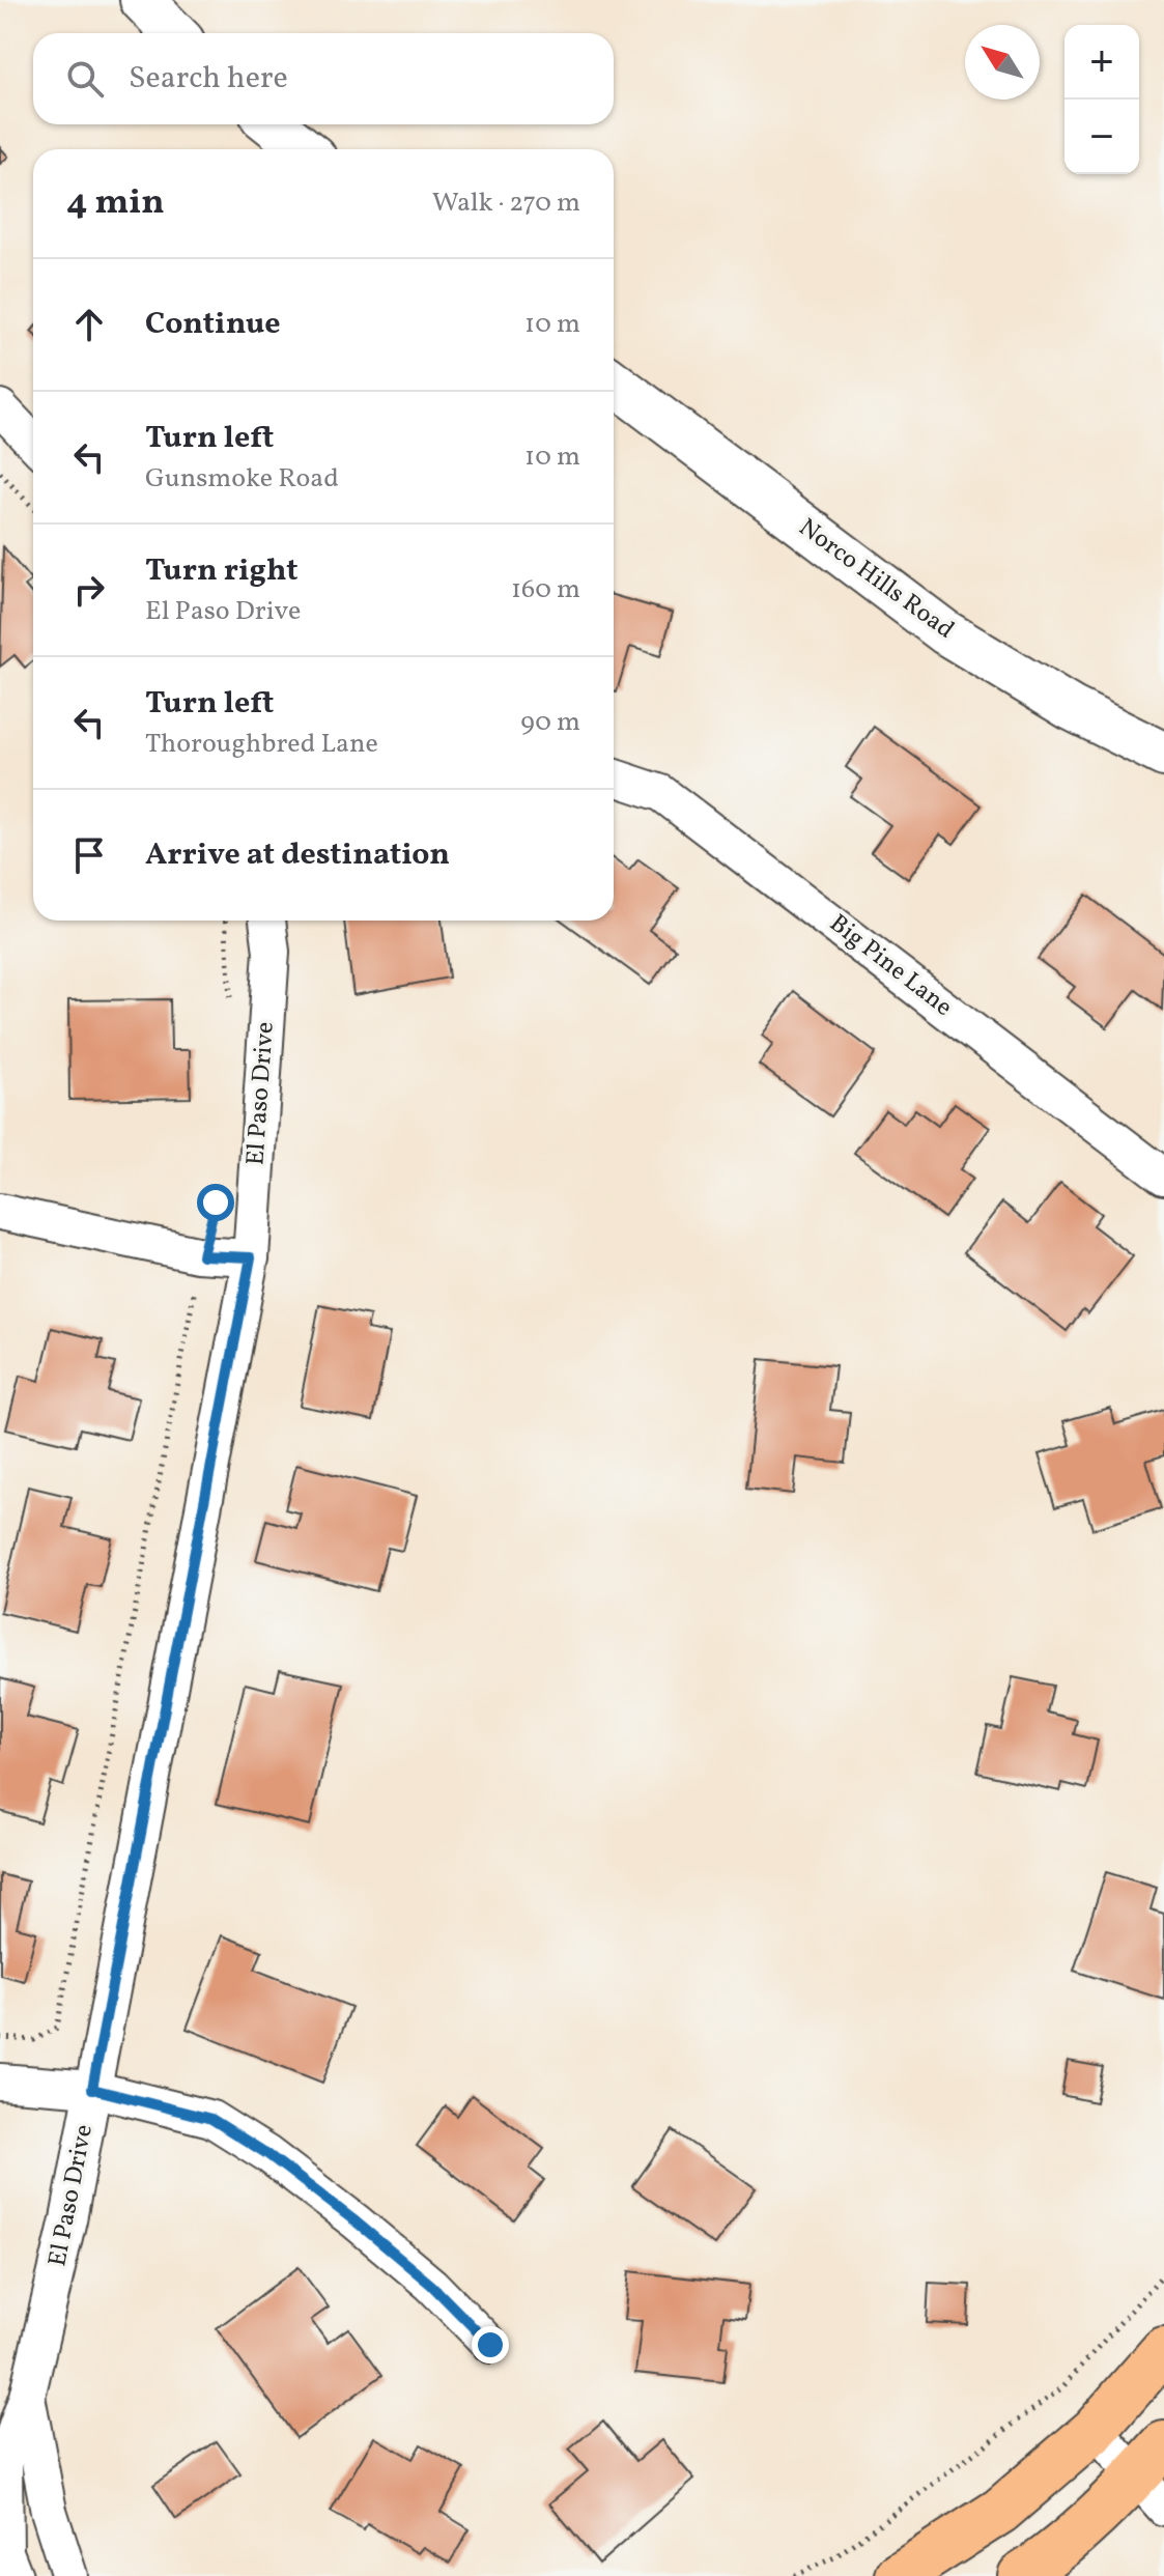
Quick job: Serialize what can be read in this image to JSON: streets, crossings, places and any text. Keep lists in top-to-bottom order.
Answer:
{
  "streets": {
    "street": ["Norco Hills Road", "Big Pine Lane", "El Paso Drive"]
  },
  "north": "top left",
  "page": {
    "map_buttons": ["+", "−"],
    "search": "Search here",
    "heading": ["4 min", "Walk · 270 m"],
    "list": [
      ["Continue", "10 m"],
      ["Turn left", "Gunsmoke Road", "10 m"],
      ["Turn right", "El Paso Drive", "160 m"],
      ["Turn left", "Thoroughbred Lane", "90 m"],
      "Arrive at destination"
    ]
  }
}
